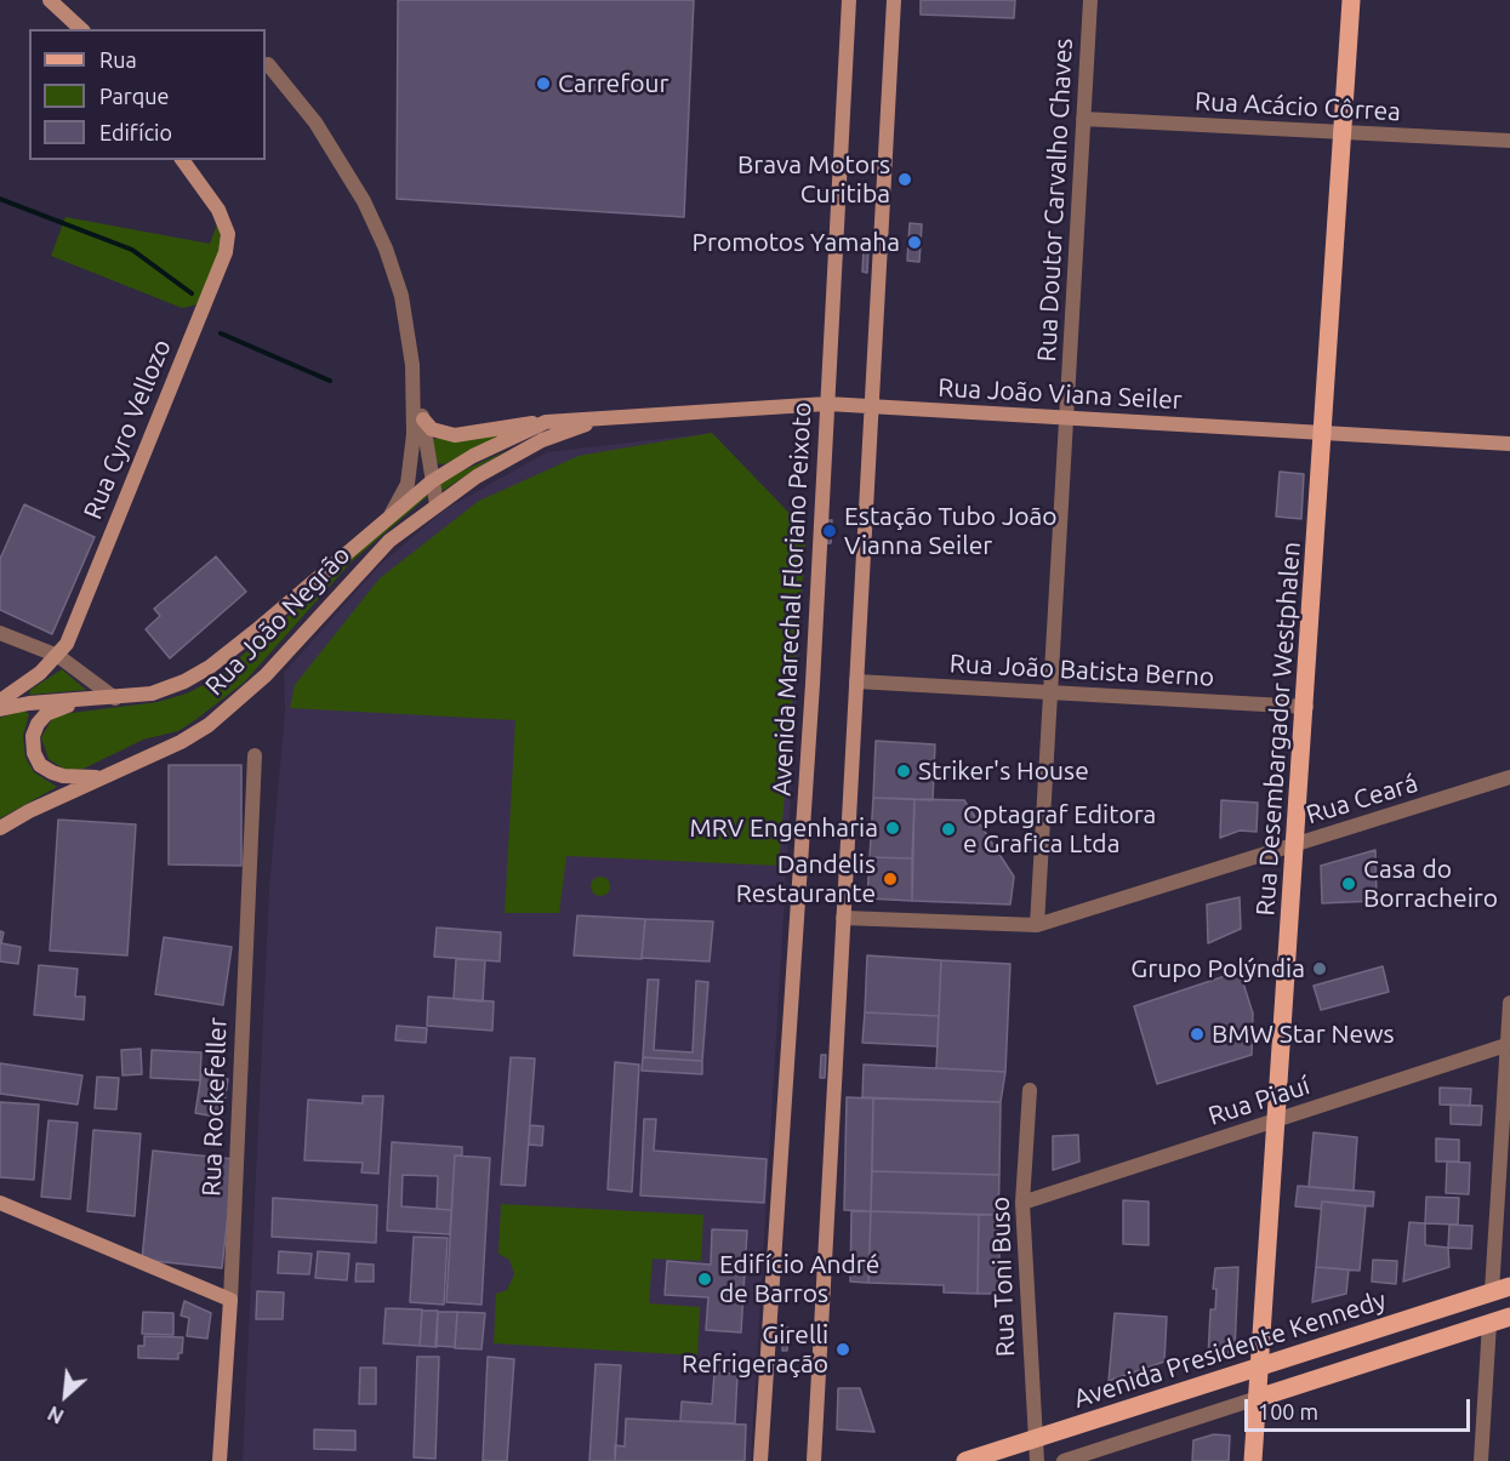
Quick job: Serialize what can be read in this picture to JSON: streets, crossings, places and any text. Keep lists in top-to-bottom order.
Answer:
{
  "streets": {
    "main road": ["Rua Desembargador Westphalen", "Avenida Presidente Kennedy"],
    "street": [
      "Rua Acácio Côrrea",
      "Rua Doutor Carvalho Chaves",
      "Rua João Viana Seiler",
      "Rua Cyro Vellozo",
      "Avenida Marechal Floriano Peixoto",
      "Rua João Negrão",
      "Rua João Batista Berno",
      "Rua Ceará",
      "Rua Piauí",
      "Rua Rockefeller",
      "Rua Toni Buso"
    ]
  },
  "crossings": [
    ["Rua Acácio Côrrea", "Rua Doutor Carvalho Chaves"],
    ["Rua Acácio Côrrea", "Rua Desembargador Westphalen"],
    ["Rua Doutor Carvalho Chaves", "Rua João Viana Seiler"],
    ["Rua Doutor Carvalho Chaves", "Rua João Batista Berno"],
    ["Rua Doutor Carvalho Chaves", "Rua Ceará"],
    ["Rua João Viana Seiler", "Avenida Marechal Floriano Peixoto"],
    ["Rua João Viana Seiler", "Rua João Negrão"],
    ["Rua João Viana Seiler", "Rua Desembargador Westphalen"],
    ["Rua João Batista Berno", "Rua Desembargador Westphalen"],
    ["Rua Desembargador Westphalen", "Rua Ceará"],
    ["Rua Desembargador Westphalen", "Rua Piauí"],
    ["Rua Desembargador Westphalen", "Avenida Presidente Kennedy"],
    ["Rua Piauí", "Rua Toni Buso"],
    ["Rua Toni Buso", "Avenida Presidente Kennedy"]
  ],
  "places": [
    "Carrefour",
    "Brava Motors Curitiba",
    "Promotos Yamaha",
    "Estação Tubo João Vianna Seiler",
    "Striker's House",
    "MRV Engenharia",
    "Optagraf Editora e Grafica Ltda",
    "Dandelis Restaurante",
    "Casa do Borracheiro",
    "Grupo Polýndia",
    "BMW Star News",
    "Edifício André de Barros",
    "Girelli Refrigeração"
  ],
  "legend": ["Rua", "Parque", "Edifício"],
  "scale_bar": "100 m",
  "north": "bottom left"
}
